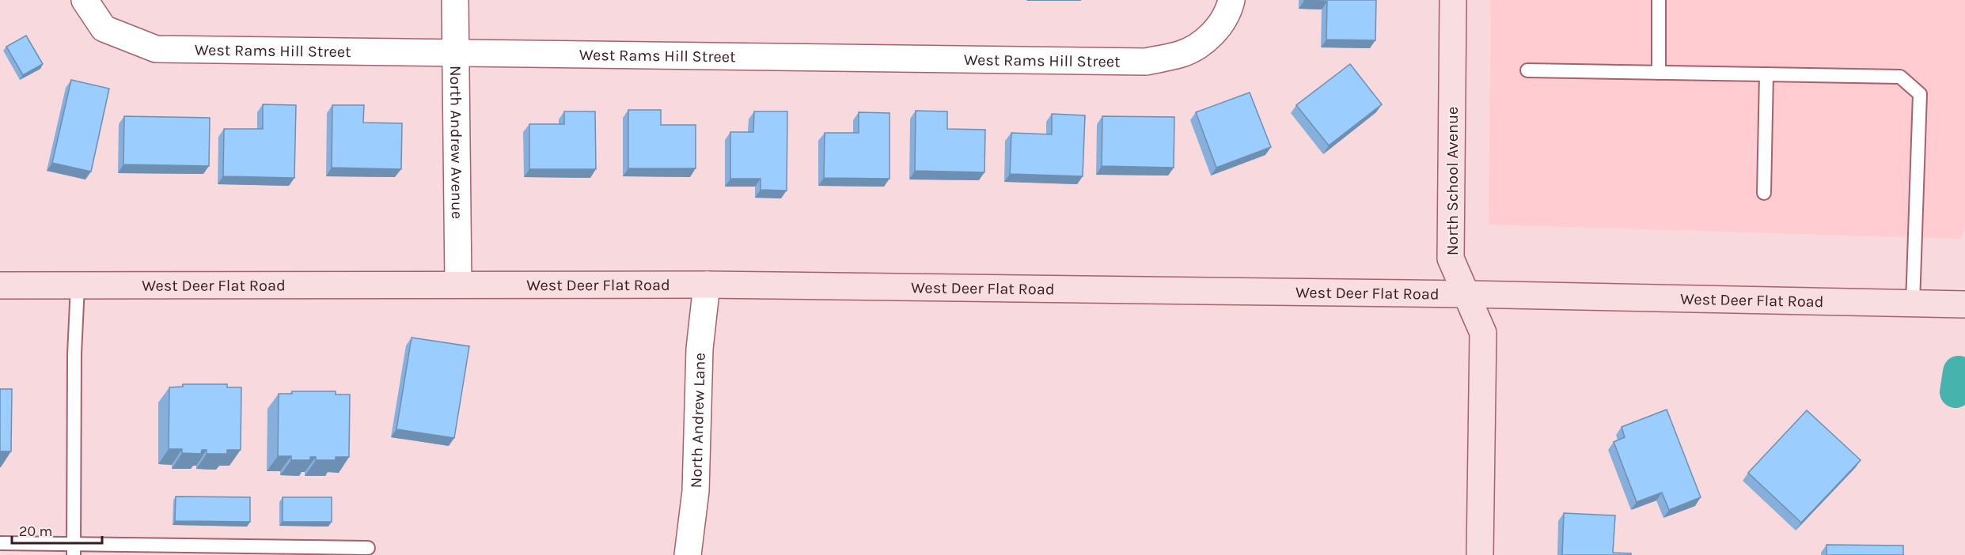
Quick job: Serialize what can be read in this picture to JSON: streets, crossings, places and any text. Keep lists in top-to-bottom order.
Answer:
{
  "streets": {
    "main road": ["North School Avenue", "West Deer Flat Road"],
    "street": ["West Rams Hill Street", "North Andrew Avenue", "North Andrew Lane"]
  },
  "crossings": [
    ["West Rams Hill Street", "North Andrew Avenue"],
    ["North Andrew Avenue", "West Deer Flat Road"],
    ["North School Avenue", "West Deer Flat Road"],
    ["West Deer Flat Road", "North Andrew Lane"]
  ],
  "scale_bar": "20 m"
}
